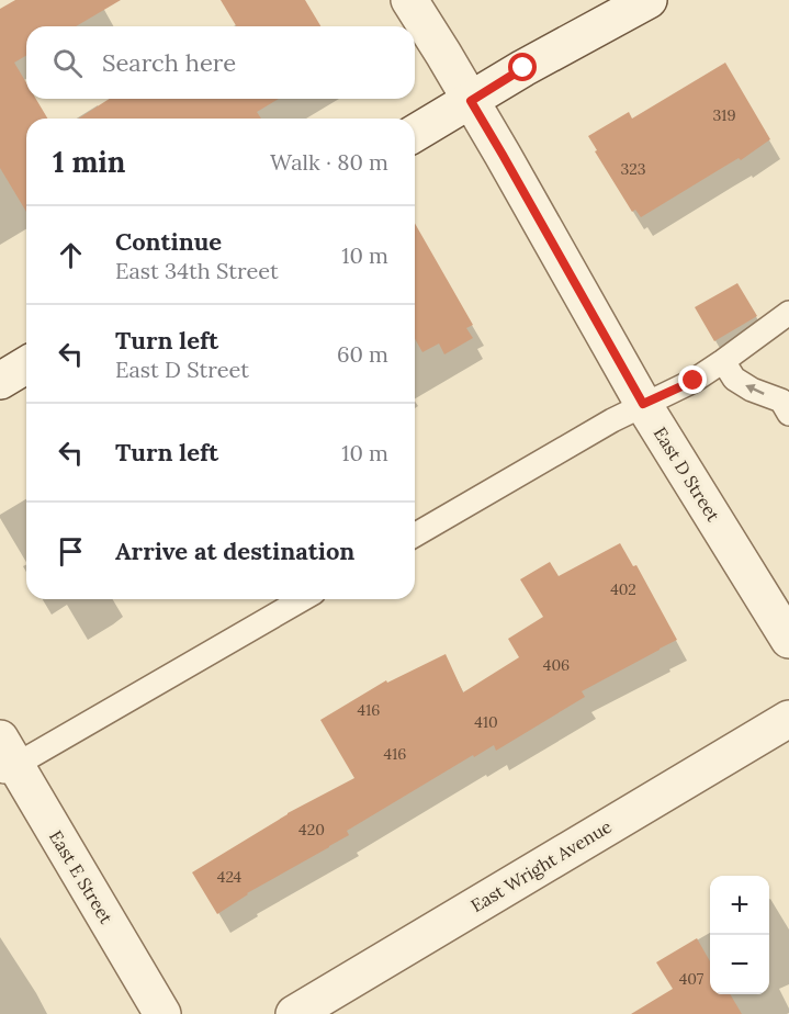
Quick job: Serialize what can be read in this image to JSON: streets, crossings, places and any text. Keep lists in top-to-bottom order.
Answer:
{
  "streets": {
    "street": ["East D Street", "East Wright Avenue", "East E Street"]
  },
  "house_numbers": [
    "319",
    "323",
    "402",
    "406",
    "416",
    "410",
    "416",
    "420",
    "424",
    "407"
  ],
  "page": {
    "search": "Search here",
    "heading": ["1 min", "Walk · 80 m"],
    "list": [
      ["Continue", "East 34th Street", "10 m"],
      ["Turn left", "East D Street", "60 m"],
      ["Turn left", "10 m"],
      "Arrive at destination"
    ],
    "map_buttons": ["+", "−"]
  }
}
